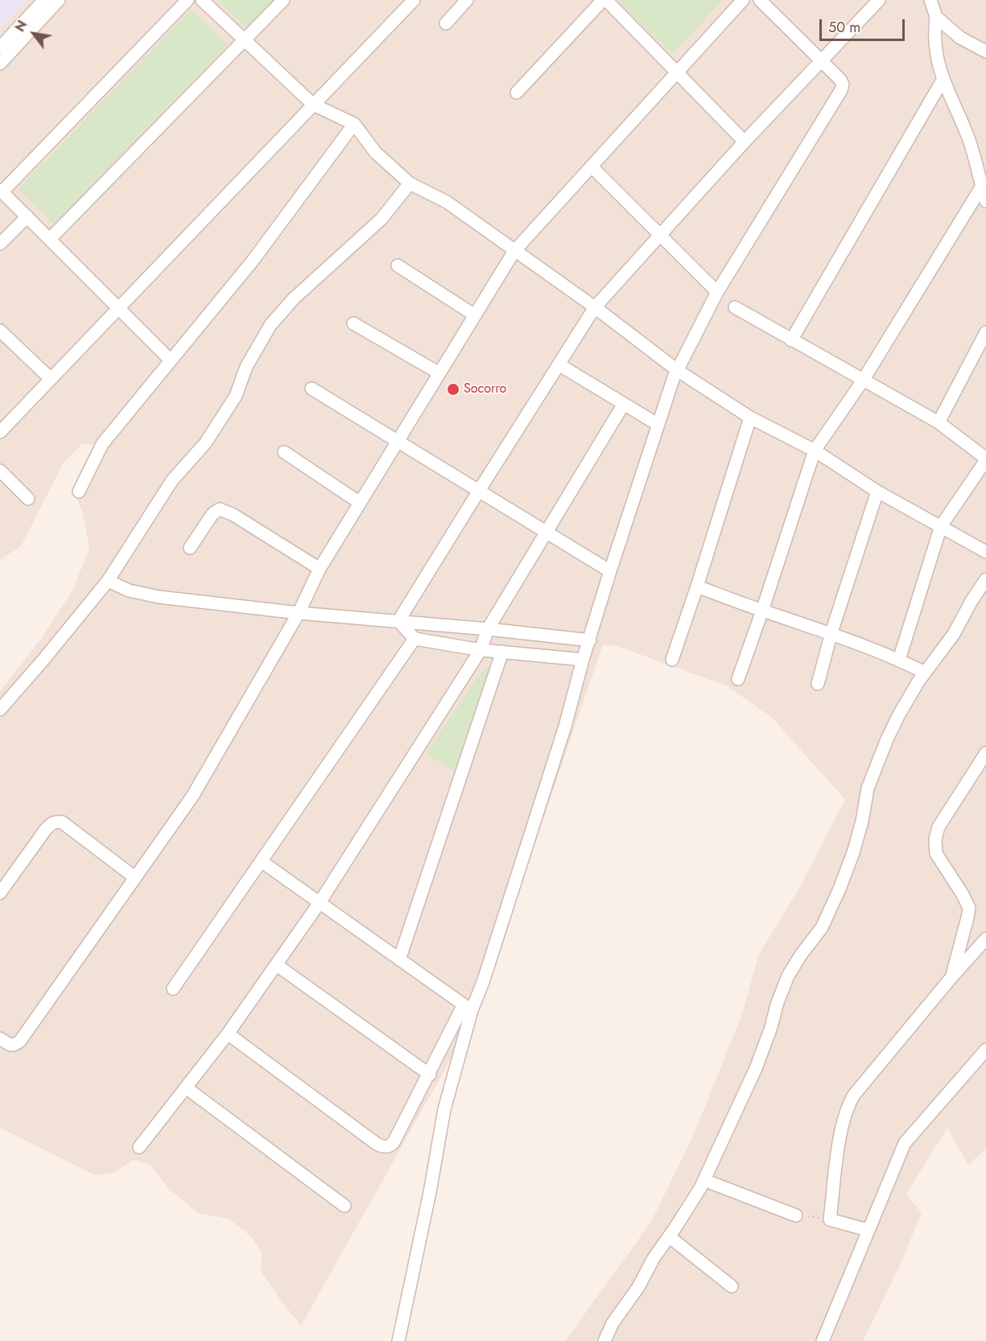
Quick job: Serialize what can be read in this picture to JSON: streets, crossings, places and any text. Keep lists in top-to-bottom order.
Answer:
{
  "places": ["Socorro"],
  "scale_bar": "50 m",
  "north": "top left"
}
